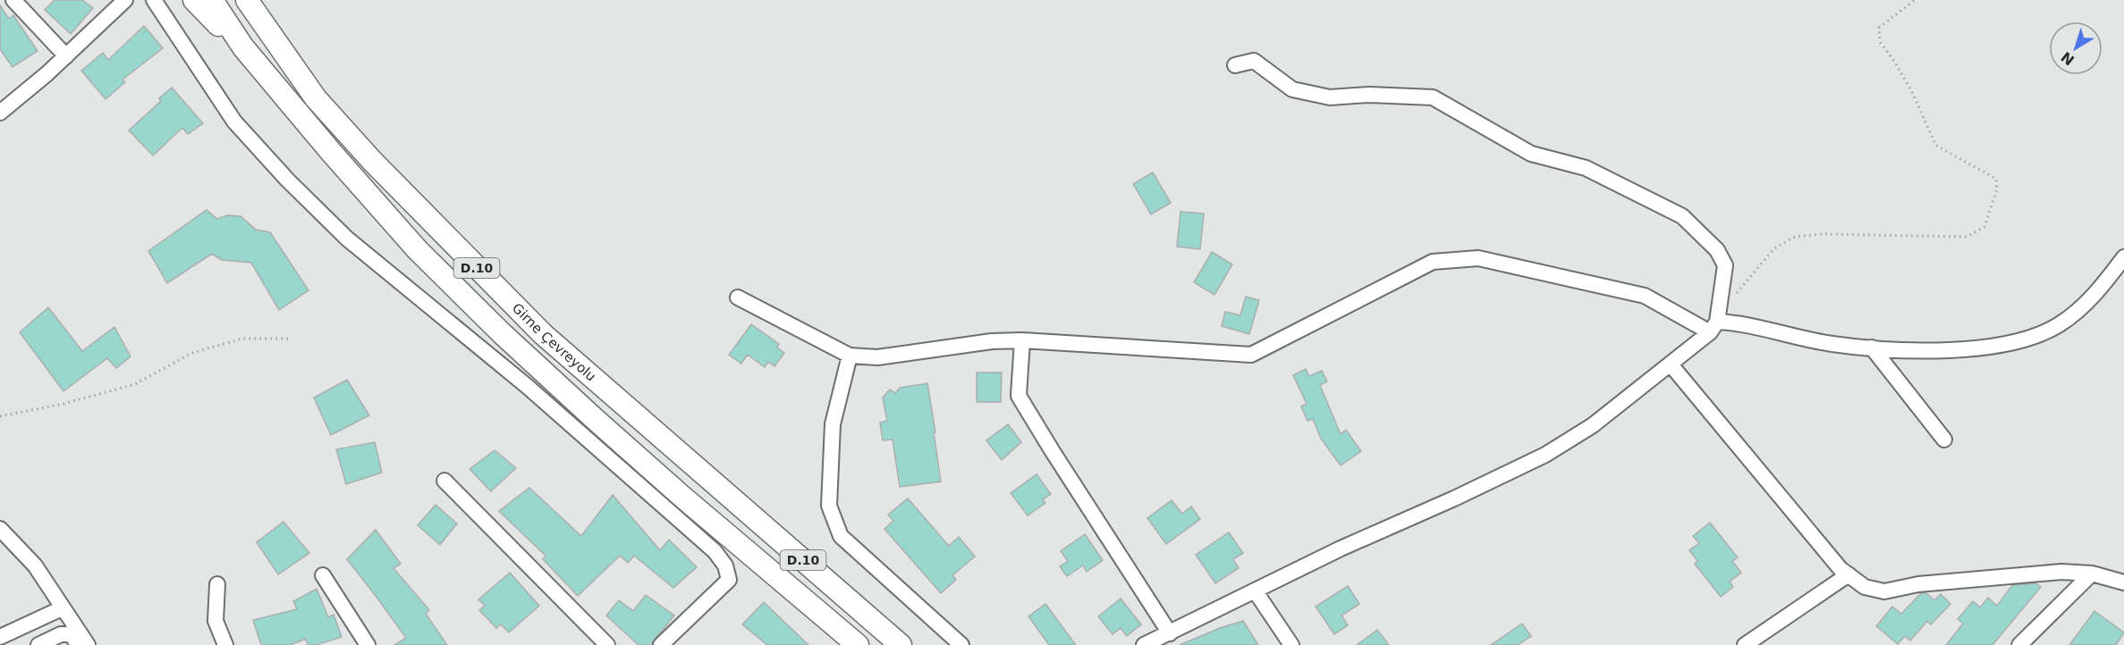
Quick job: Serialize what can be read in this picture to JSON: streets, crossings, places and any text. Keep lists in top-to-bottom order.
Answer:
{
  "streets": {
    "highway": ["D.10", "Girne Çevreyolu"]
  },
  "crossings": [
    ["D.10", "Girne Çevreyolu"]
  ],
  "north": "bottom left"
}
